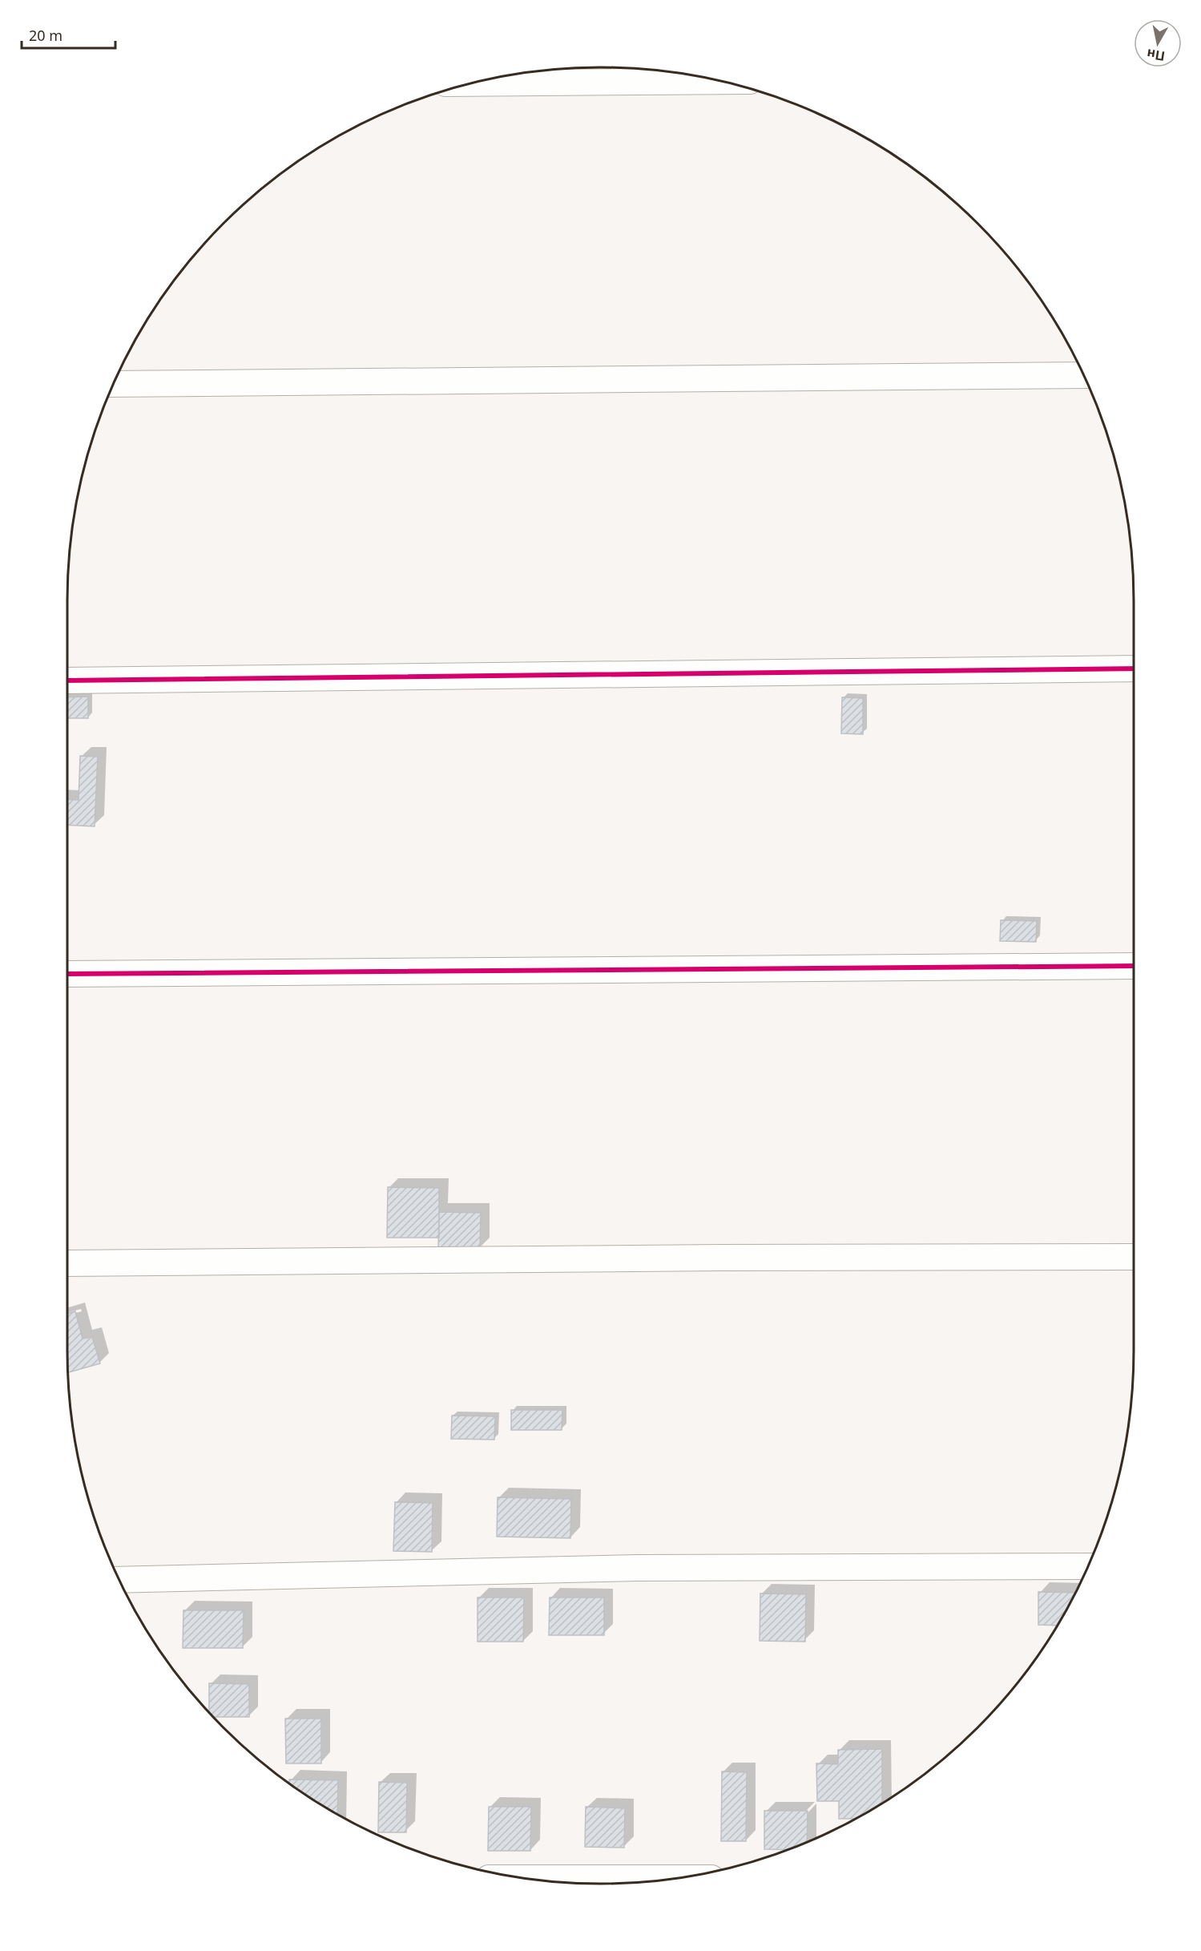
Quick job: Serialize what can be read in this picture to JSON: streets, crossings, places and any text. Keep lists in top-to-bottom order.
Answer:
{
  "scale_bar": "20 m",
  "north": "bottom"
}
